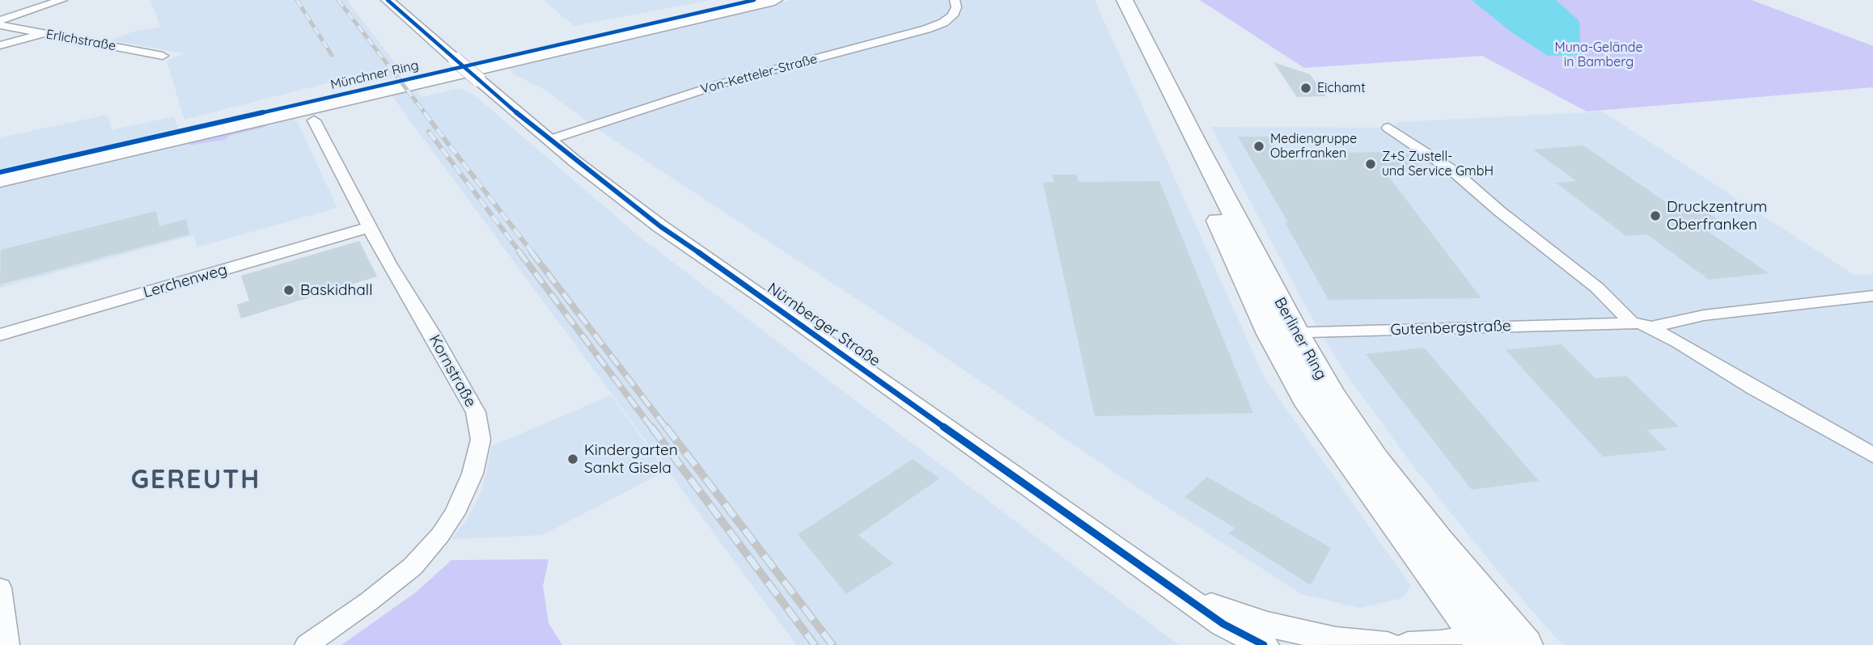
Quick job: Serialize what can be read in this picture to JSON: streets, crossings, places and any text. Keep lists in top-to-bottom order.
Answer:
{
  "streets": {
    "main road": ["Münchner Ring", "Berliner Ring"],
    "street": [
      "Erlichstraße",
      "Von-Ketteler-Straße",
      "Lerchenweg",
      "Nürnberger Straße",
      "Gutenbergstraße",
      "Kornstraße"
    ]
  },
  "crossings": [
    ["Von-Ketteler-Straße", "Nürnberger Straße"],
    ["Lerchenweg", "Kornstraße"],
    ["Gutenbergstraße", "Berliner Ring"]
  ],
  "districts": ["GEREUTH"],
  "parks": ["Muna-Gelände in Bamberg"],
  "places": [
    "Eichamt",
    "Mediengruppe Oberfranken",
    "Z+S Zustell- und Service GmbH",
    "Druckzentrum Oberfranken",
    "Baskidhall",
    "Kindergarten Sankt Gisela"
  ]
}
